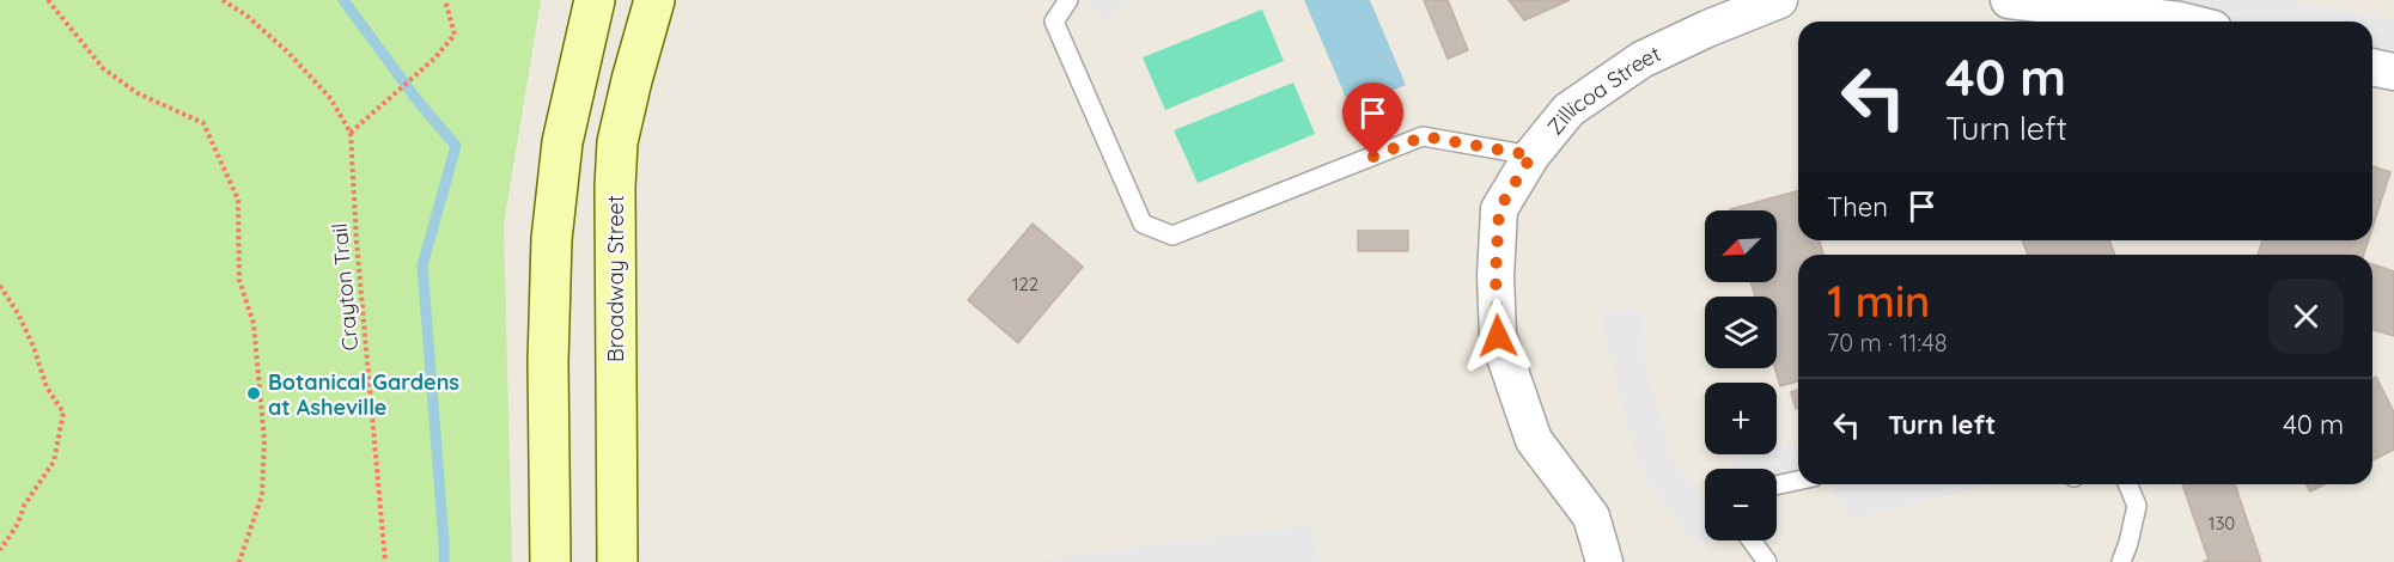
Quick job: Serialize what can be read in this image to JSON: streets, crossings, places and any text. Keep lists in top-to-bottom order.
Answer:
{
  "streets": {
    "main road": ["Broadway Street"],
    "street": ["Zillicoa Street"],
    "path": ["Crayton Trail"]
  },
  "places": ["Botanical Gardens at Asheville"],
  "house_numbers": ["122", "130"],
  "north": "bottom left",
  "page": {
    "turn": ["40 m", "Turn left"],
    "then": "Then",
    "map_buttons": ["+", "−"],
    "heading": ["1 min", "70 m · 11:48"],
    "list": [
      {
        "name": "Turn left",
        "value": "40 m"
      }
    ]
  }
}
